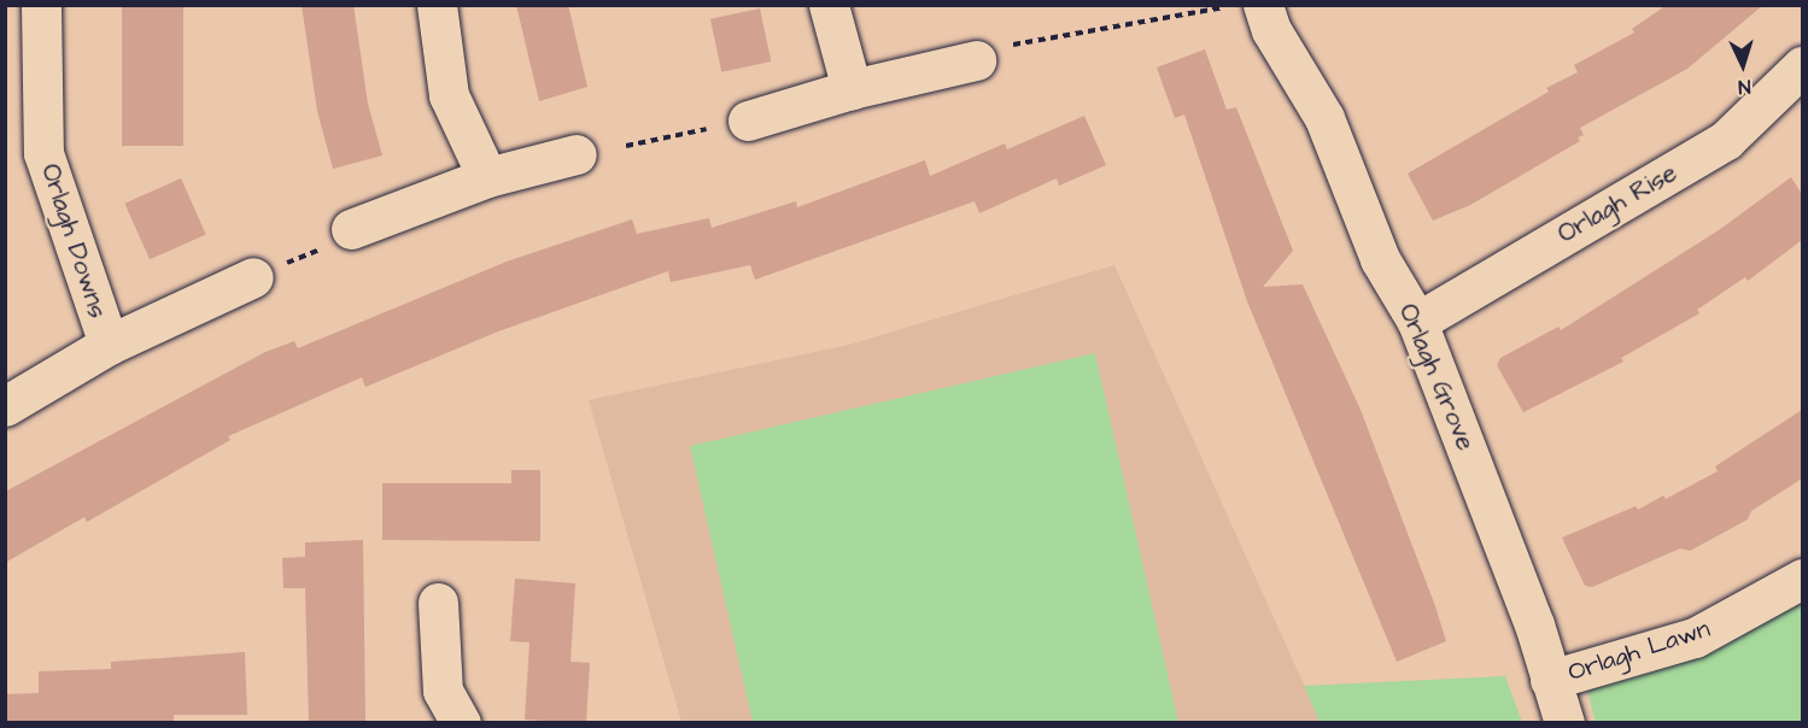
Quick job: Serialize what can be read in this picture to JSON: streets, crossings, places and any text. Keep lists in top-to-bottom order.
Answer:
{
  "streets": {
    "street": [
      "Orlagh Rise",
      "Orlagh Downs",
      "Orlagh Grove",
      "Orlagh Lawn"
    ]
  },
  "crossings": [
    ["Orlagh Rise", "Orlagh Grove"],
    ["Orlagh Grove", "Orlagh Lawn"]
  ],
  "north": "bottom"
}
